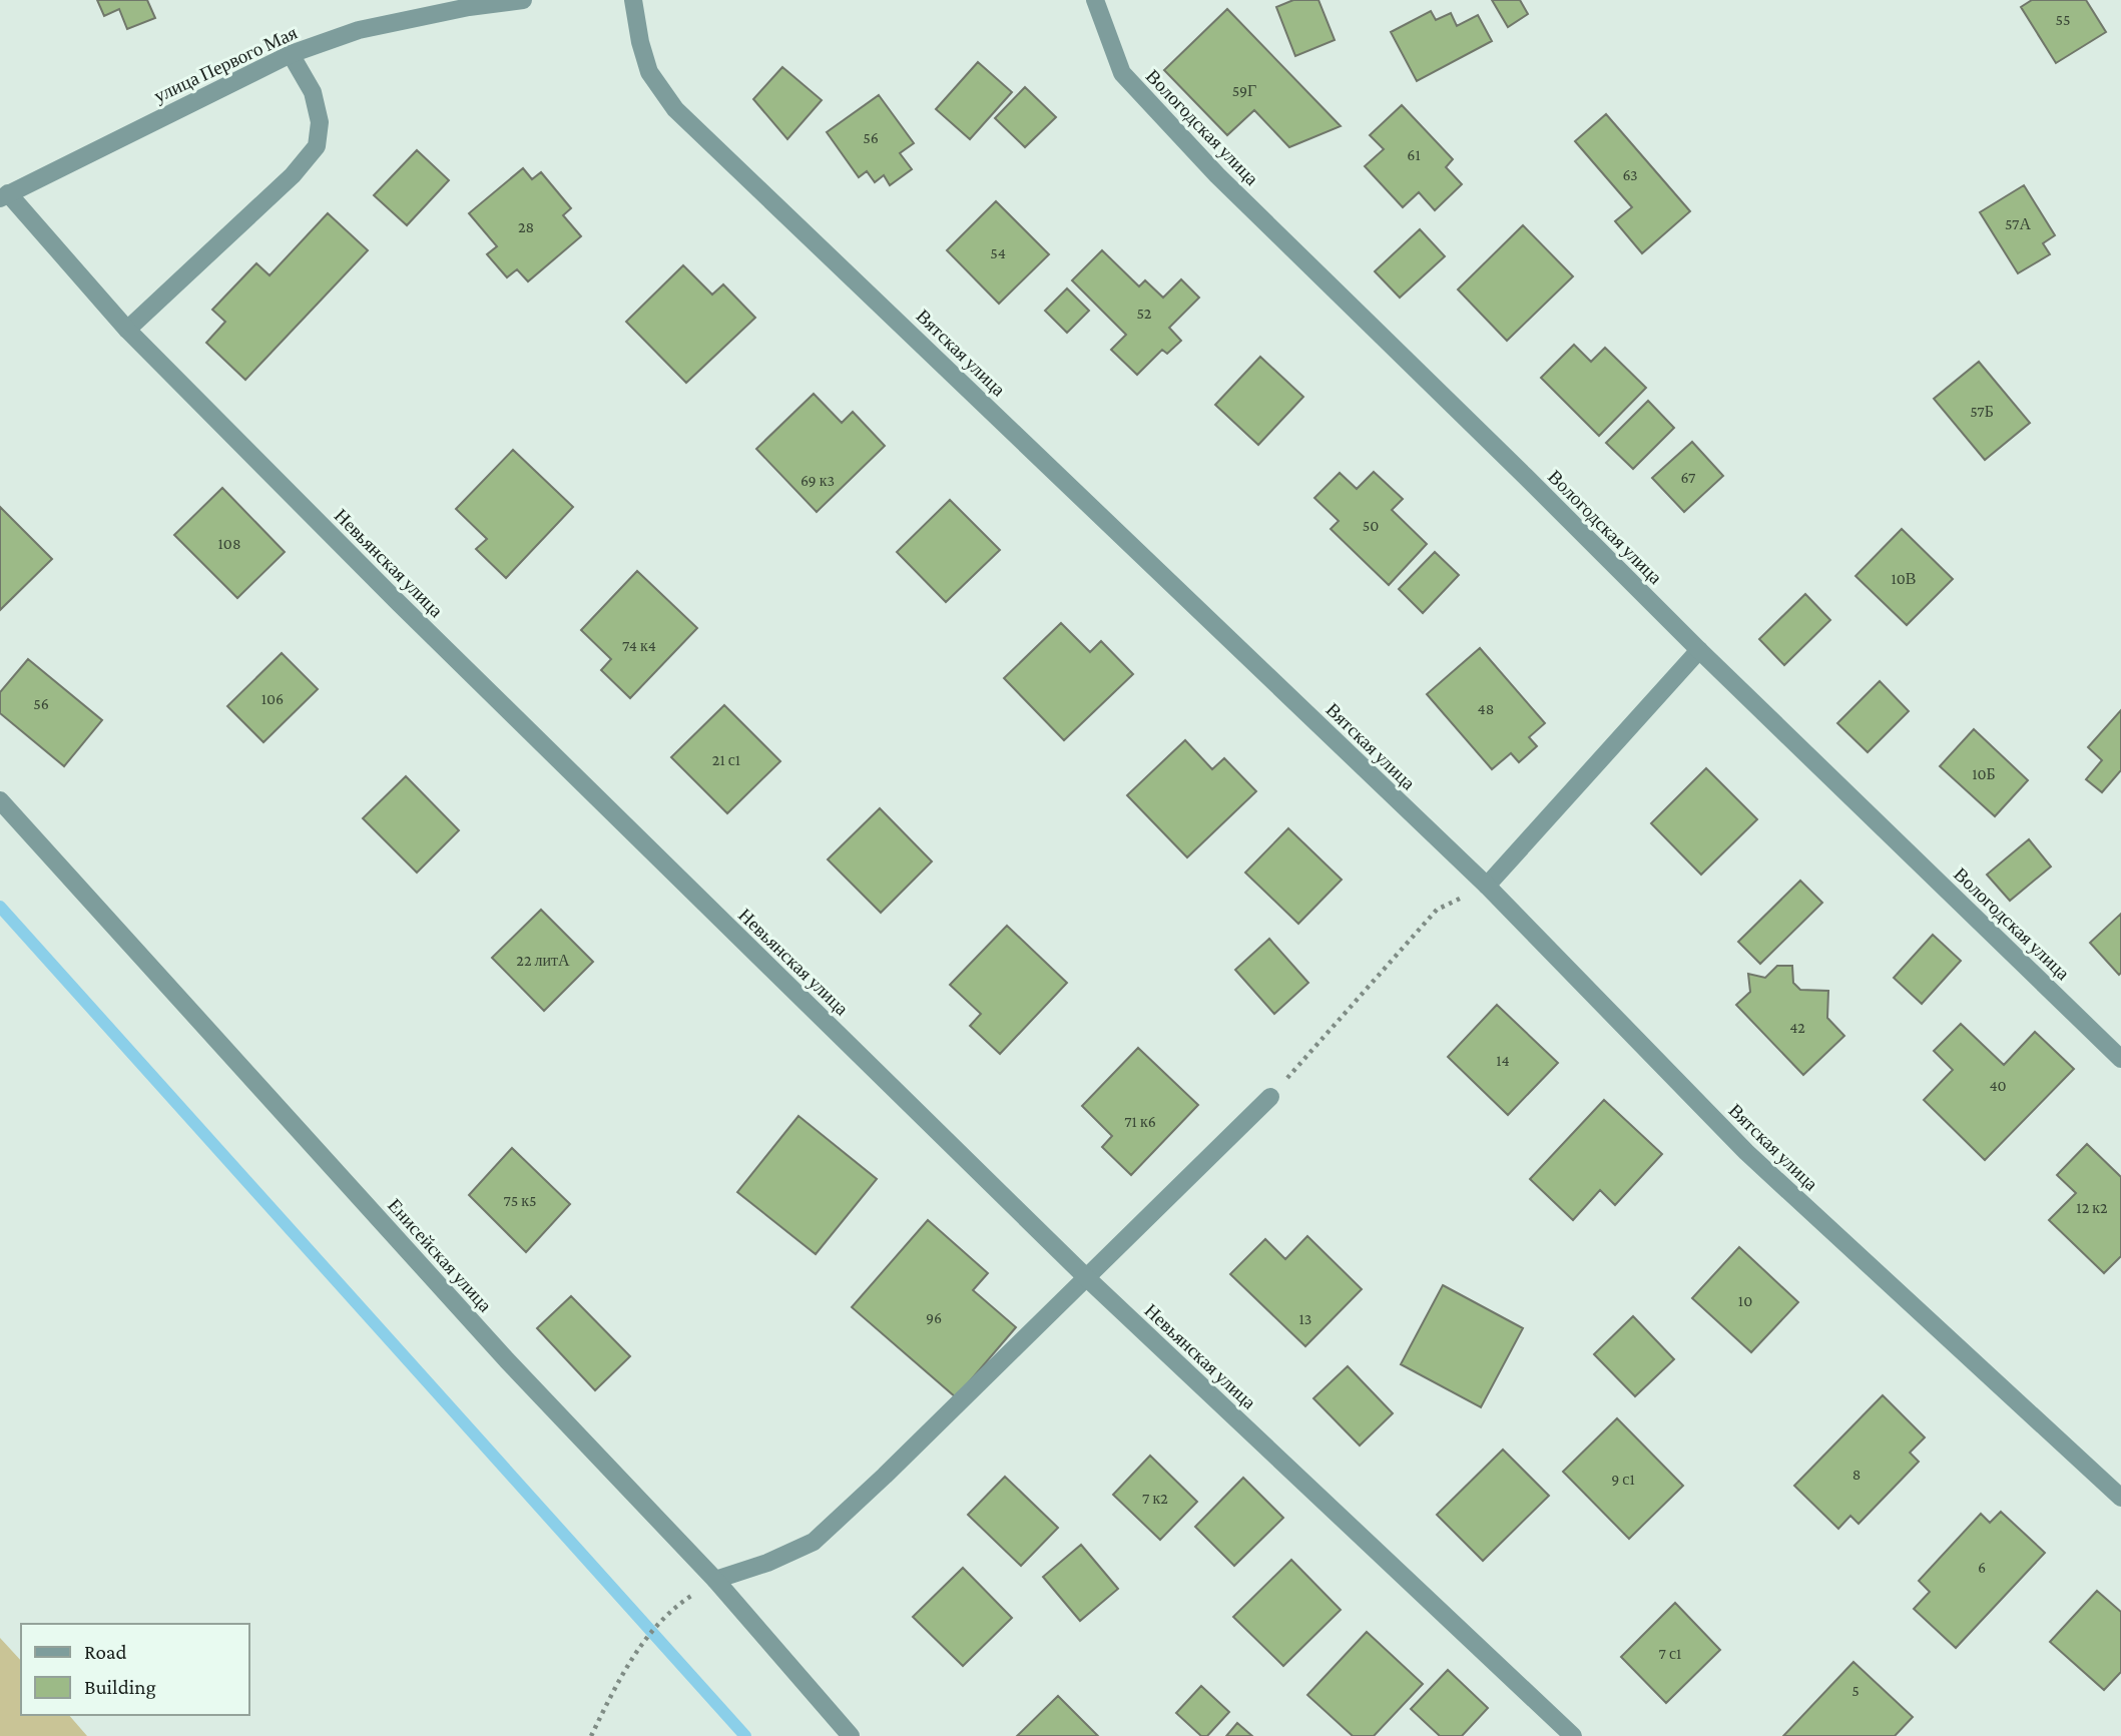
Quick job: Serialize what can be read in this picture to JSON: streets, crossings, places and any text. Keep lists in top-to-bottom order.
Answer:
{
  "streets": {
    "street": [
      "улица Первого Мая",
      "Вологодская улица",
      "Вятская улица",
      "Невьянская улица",
      "Енисейская улица"
    ]
  },
  "crossings": [
    ["улица Первого Мая", "Невьянская улица"]
  ],
  "house_numbers": [
    "55",
    "59Г",
    "56",
    "61",
    "63",
    "57А",
    "28",
    "54",
    "52",
    "57Б",
    "67",
    "69 к3",
    "50",
    "108",
    "10В",
    "74 к4",
    "106",
    "56",
    "48",
    "21 с1",
    "10Б",
    "22 литА",
    "42",
    "14",
    "40",
    "71 к6",
    "75 к5",
    "12 к2",
    "10",
    "96",
    "13",
    "8",
    "9 с1",
    "7 к2",
    "6",
    "7 с1",
    "5"
  ],
  "legend": ["Road", "Building"]
}
